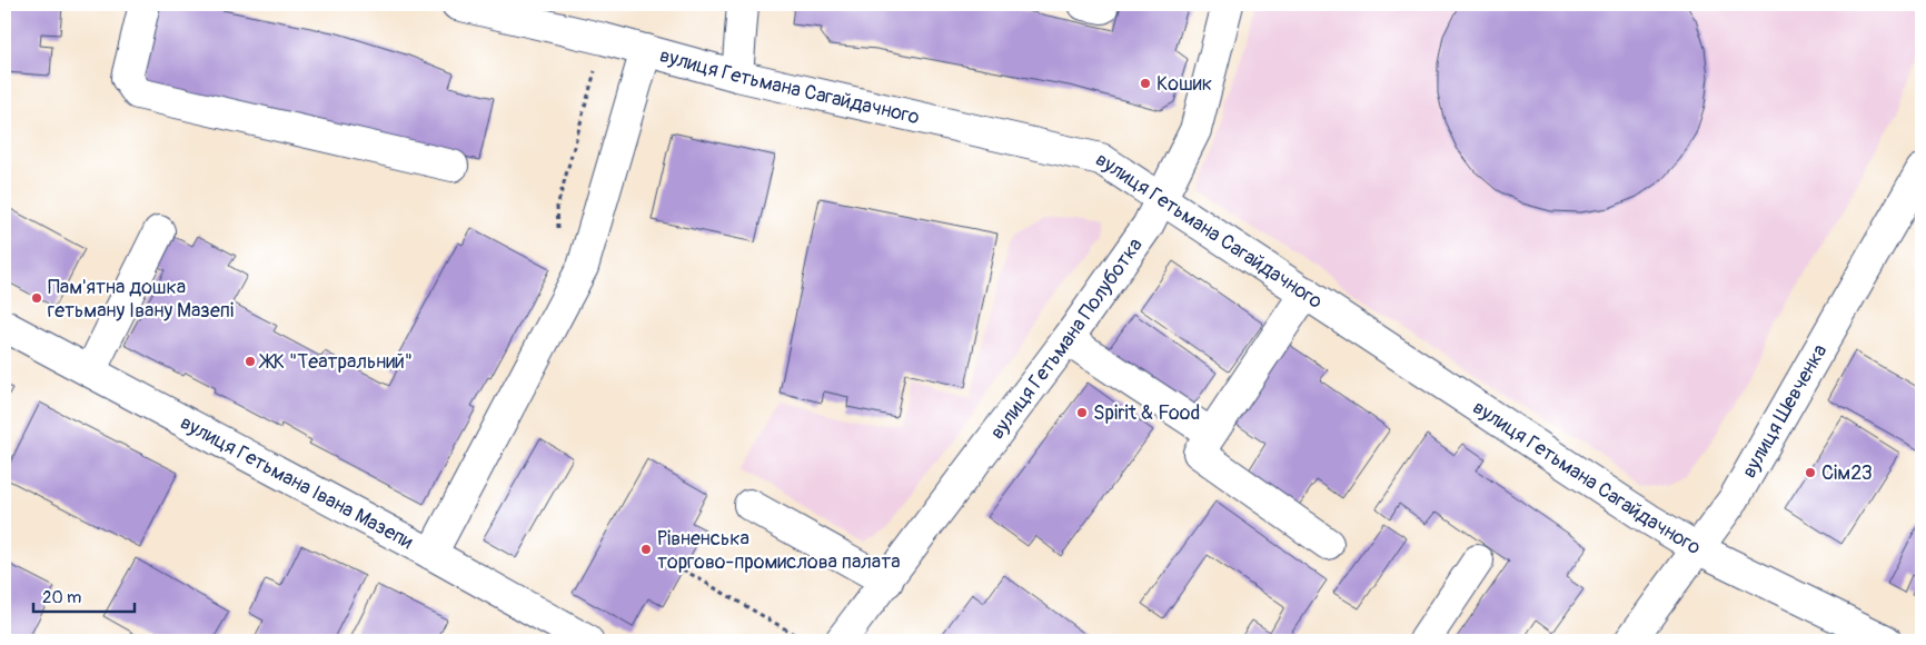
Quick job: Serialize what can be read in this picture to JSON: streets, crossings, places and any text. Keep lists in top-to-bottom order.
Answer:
{
  "streets": {
    "street": [
      "вулиця Гетьмана Сагайдачного",
      "вулиця Гетьмана Полуботка",
      "вулиця Шевченка",
      "вулиця Гетьмана Івана Мазепи"
    ]
  },
  "crossings": [
    ["вулиця Гетьмана Сагайдачного", "вулиця Гетьмана Полуботка"],
    ["вулиця Гетьмана Сагайдачного", "вулиця Шевченка"]
  ],
  "places": [
    "Кошик",
    "Пам'ятна дошка гетьману Івану Мазепі",
    "ЖК \"Театральний\"",
    "Spirit & Food",
    "Сім23",
    "Рівненська торгово-промислова палата"
  ],
  "scale_bar": "20 m"
}
